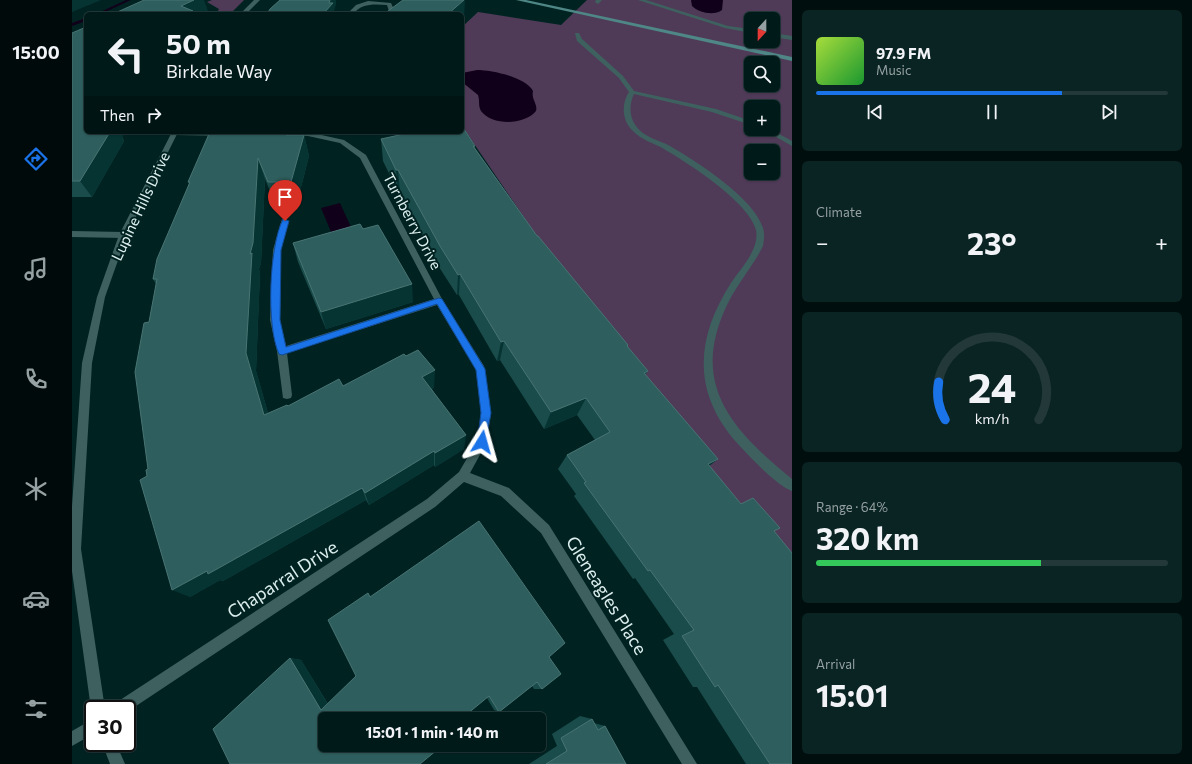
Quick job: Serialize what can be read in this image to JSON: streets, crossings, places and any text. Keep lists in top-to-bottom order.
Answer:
{
  "streets": {
    "street": [
      "Lupine Hills Drive",
      "Turnberry Drive",
      "Chaparral Drive",
      "Gleneagles Place"
    ]
  },
  "crossings": [
    ["Turnberry Drive", "Chaparral Drive"],
    ["Turnberry Drive", "Gleneagles Place"],
    ["Chaparral Drive", "Gleneagles Place"]
  ],
  "north": "bottom",
  "page": {
    "tabs": "15:00",
    "map_buttons": ["+", "−"],
    "turn": ["50 m", "Birkdale Way"],
    "song": ["97.9 FM", "Music"],
    "then": "Then",
    "tile": [
      "Climate",
      ["Range · 64%", "320 km"],
      ["Arrival", "15:01"]
    ],
    "heat": ["−", "23°", "+"],
    "limit": "30",
    "trip": "15:01 · 1 min · 140 m",
    "gauge": ["24", "km/h"]
  }
}
